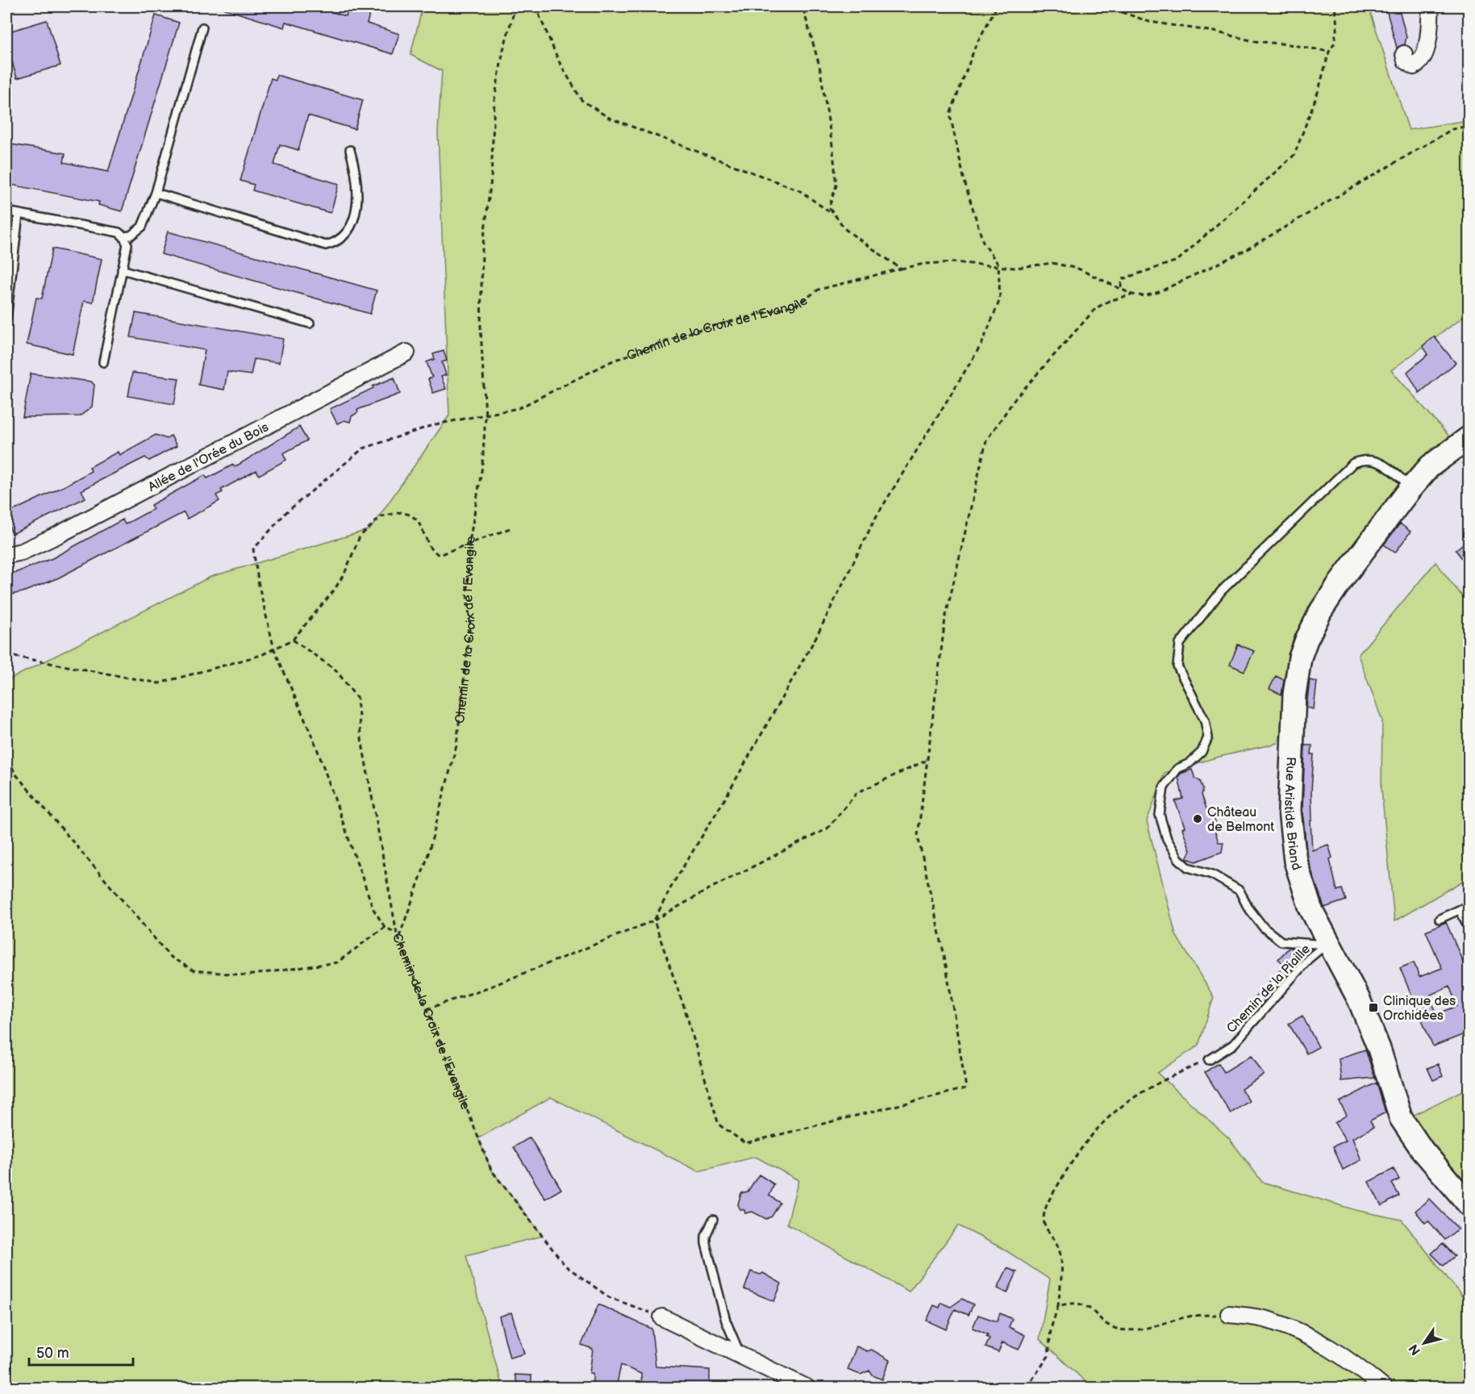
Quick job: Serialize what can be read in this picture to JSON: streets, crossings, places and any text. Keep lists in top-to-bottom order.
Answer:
{
  "streets": {
    "street": ["Allée de l'Orée du Bois", "Rue Aristide Briand"],
    "lane": ["Chemin de la Piaille"],
    "path": ["Chemin de la Croix de l'Evangile"]
  },
  "crossings": [
    ["Rue Aristide Briand", "Chemin de la Piaille"]
  ],
  "places": {
    "other": ["Château de Belmont"],
    "transit": ["Clinique des Orchidées"]
  },
  "scale_bar": "50 m",
  "north": "bottom left"
}
